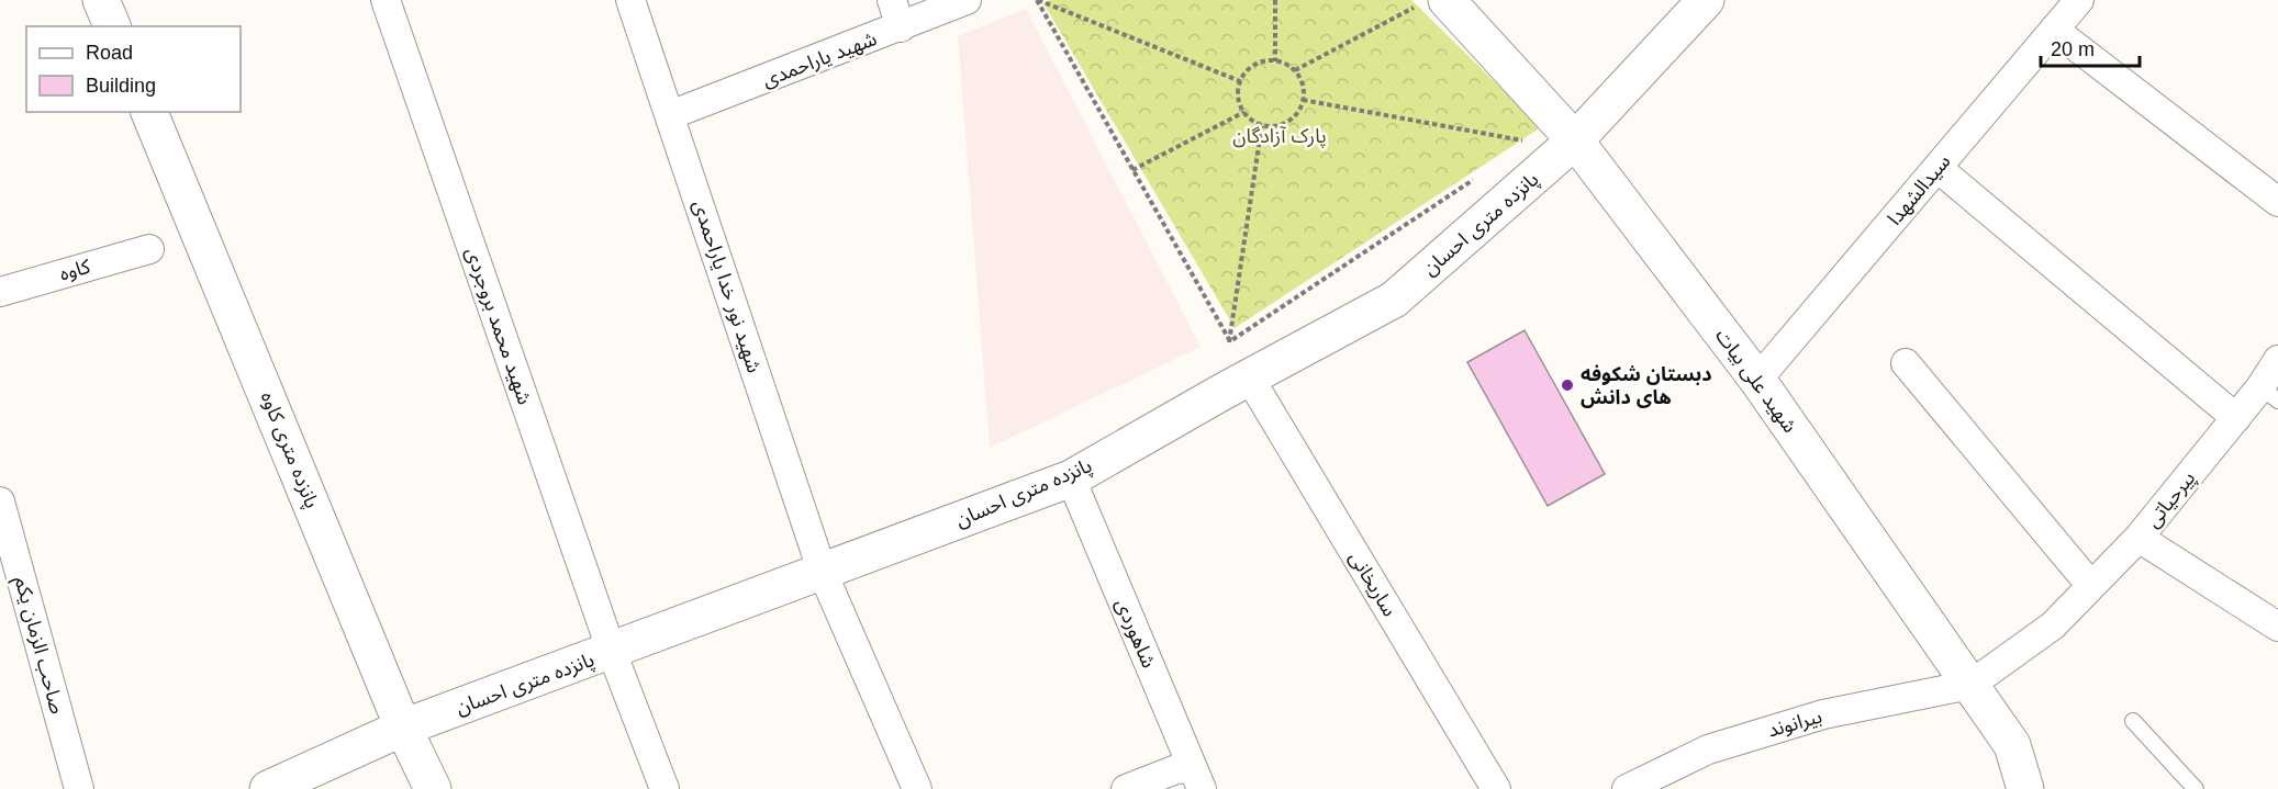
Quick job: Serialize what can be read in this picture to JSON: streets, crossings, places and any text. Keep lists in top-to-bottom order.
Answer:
{
  "streets": {
    "street": [
      "شهید یاراحمدی",
      "سیدالشهدا",
      "پانزده متری احسان",
      "کاوه",
      "شهید نور خدا یاراحمدی",
      "شهید محمد بروجردی",
      "شهید علی بیات",
      "پانزده متری کاوه",
      "پیرحیاتی",
      "ساریخانی",
      "شاهوردی",
      "صاحب الزمان یکم",
      "بیرانوند"
    ]
  },
  "crossings": [
    ["شهید یاراحمدی", "شهید نور خدا یاراحمدی"],
    ["سیدالشهدا", "شهید علی بیات"],
    ["پانزده متری احسان", "شهید نور خدا یاراحمدی"],
    ["پانزده متری احسان", "شهید محمد بروجردی"],
    ["پانزده متری احسان", "شهید علی بیات"],
    ["پانزده متری احسان", "پانزده متری کاوه"],
    ["پانزده متری احسان", "ساریخانی"],
    ["پانزده متری احسان", "شاهوردی"],
    ["شهید علی بیات", "بیرانوند"]
  ],
  "parks": ["پارک آزادگان"],
  "places": ["دبستان شکوفه های دانش"],
  "legend": ["Road", "Building"],
  "scale_bar": "20 m"
}
